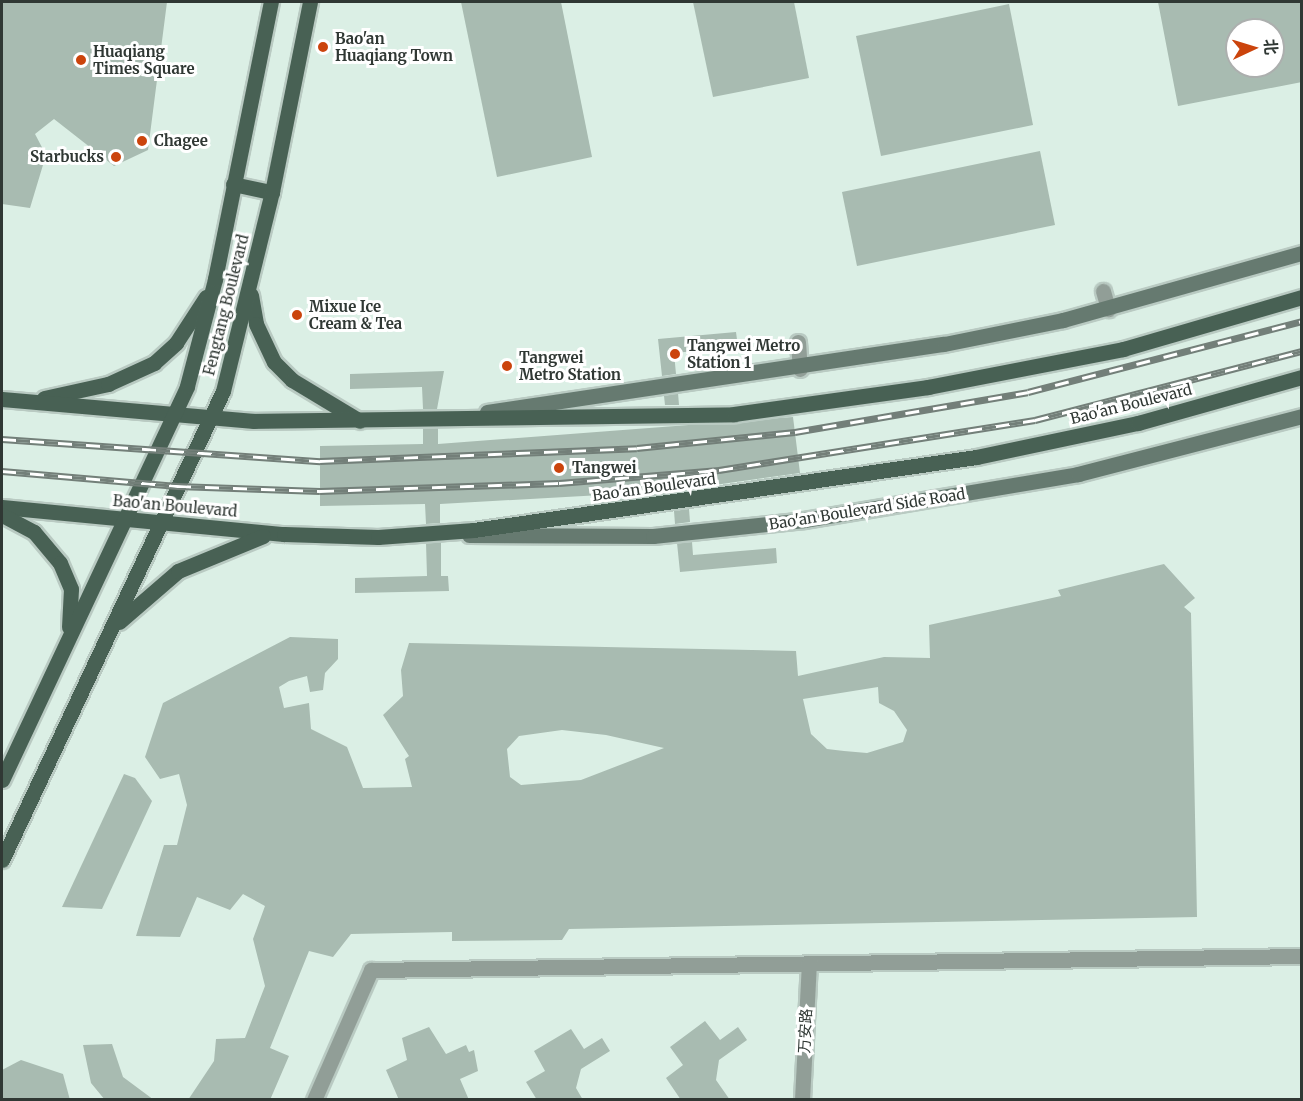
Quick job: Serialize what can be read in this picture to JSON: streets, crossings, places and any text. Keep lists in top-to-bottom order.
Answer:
{
  "streets": {
    "main road": ["Fengtang Boulevard", "Bao'an Boulevard", "Bao'an Boulevard Side Road"],
    "street": ["万安路"]
  },
  "crossings": [
    ["Fengtang Boulevard", "Bao'an Boulevard"],
    ["Bao'an Boulevard", "Bao'an Boulevard Side Road"]
  ],
  "places": [
    "Bao'an Huaqiang Town",
    "Huaqiang Times Square",
    "Chagee",
    "Starbucks",
    "Mixue Ice Cream & Tea",
    "Tangwei Metro Station 1",
    "Tangwei Metro Station",
    "Tangwei"
  ],
  "north": "right"
}
